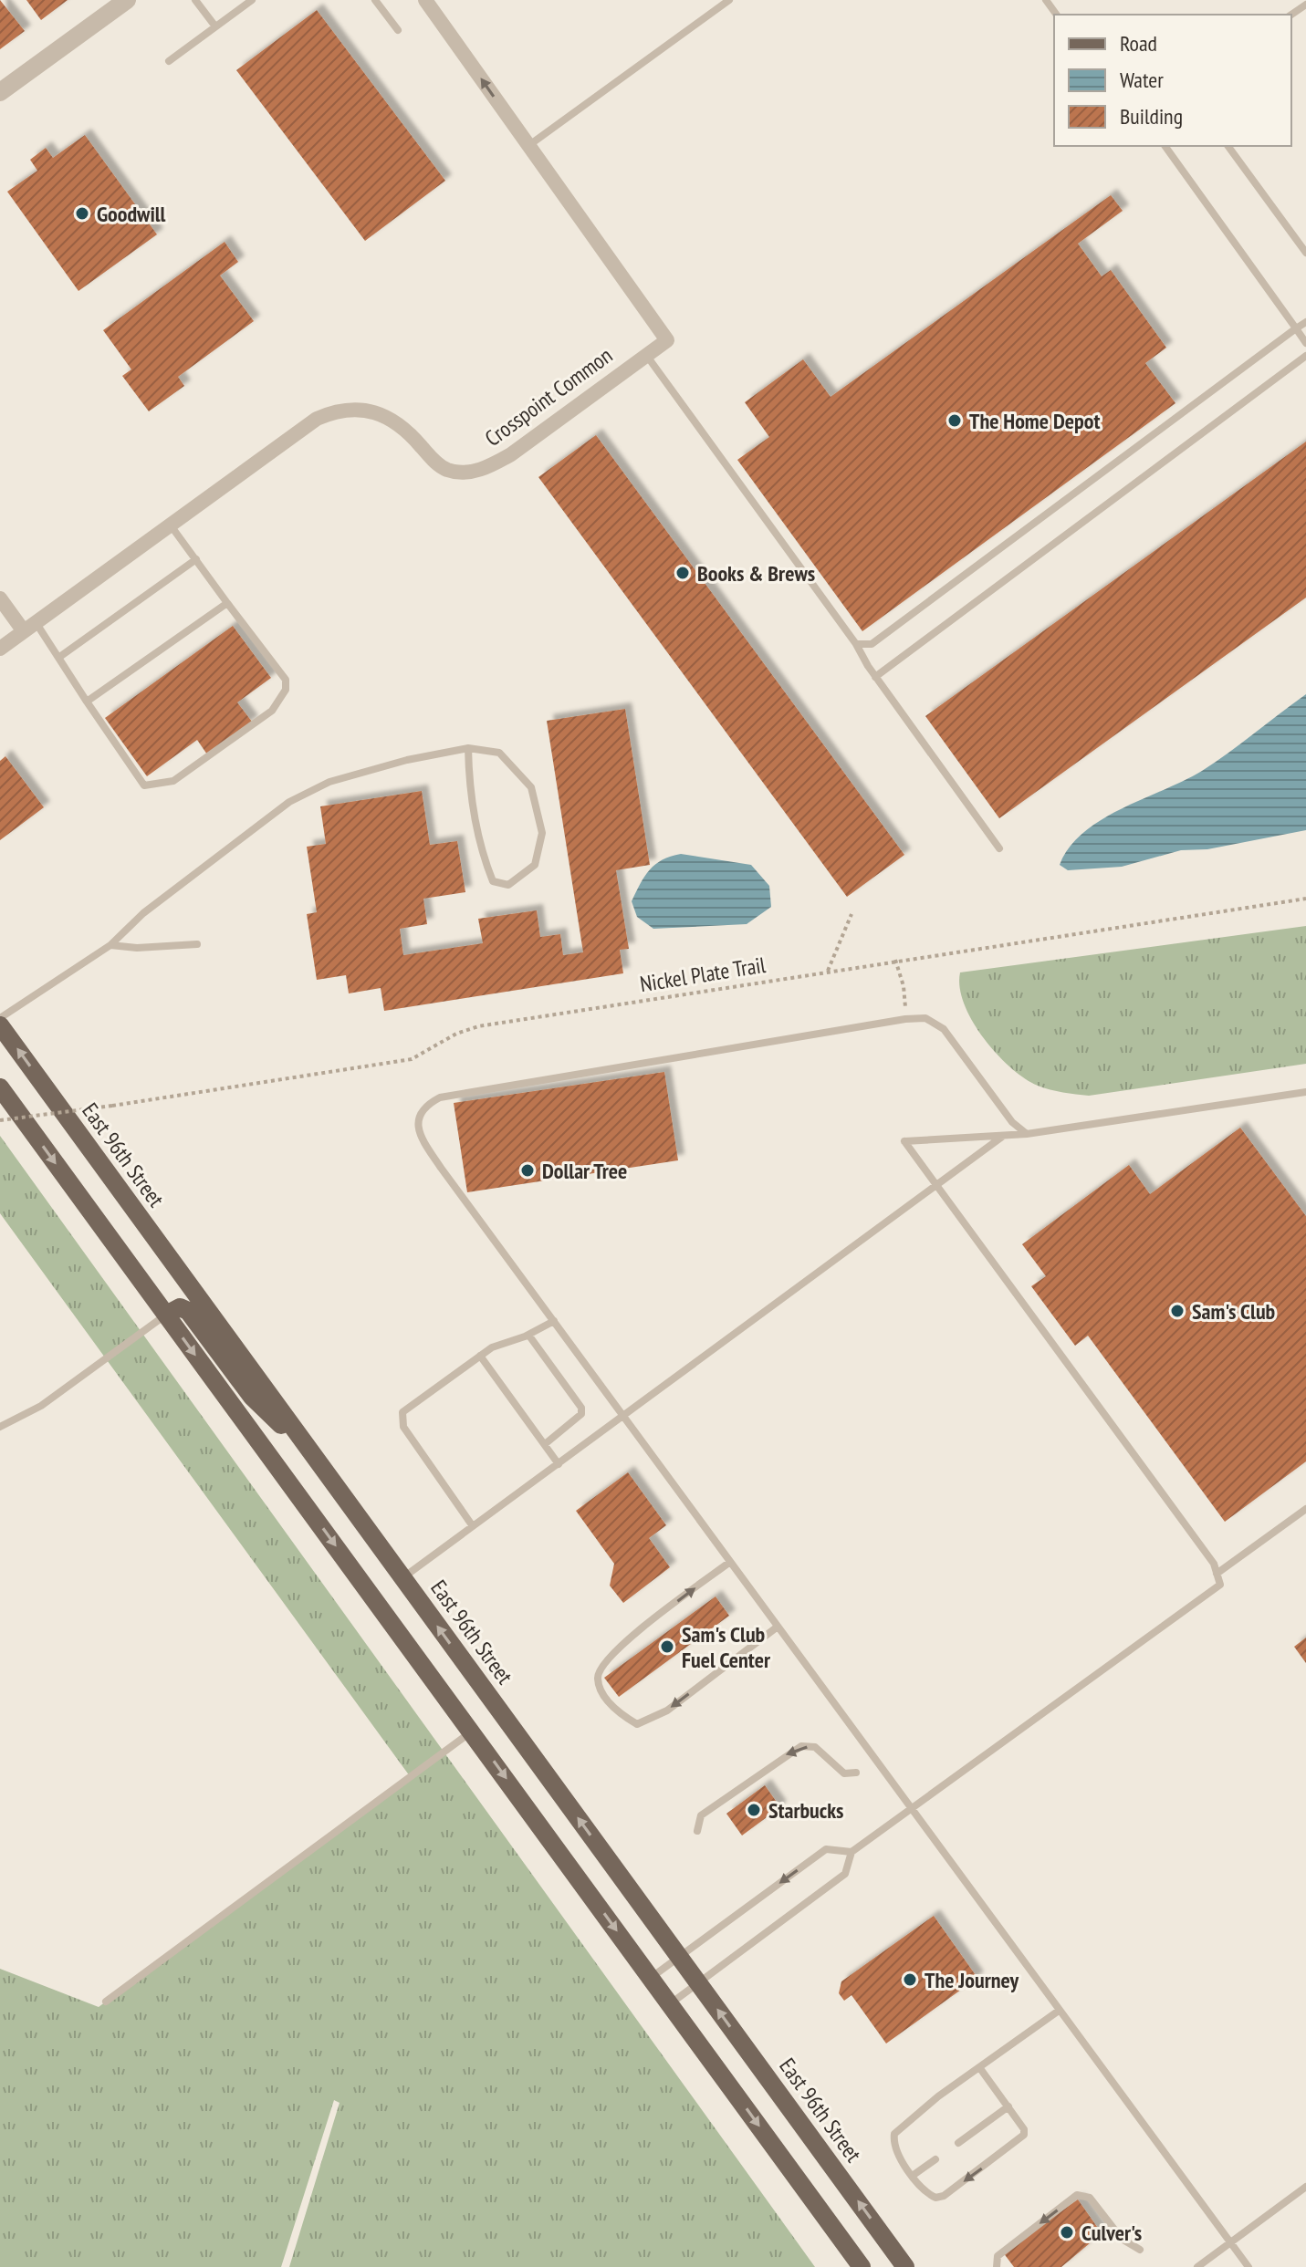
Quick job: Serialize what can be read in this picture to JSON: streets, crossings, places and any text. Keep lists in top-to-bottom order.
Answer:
{
  "streets": {
    "main road": ["East 96th Street"],
    "street": ["Crosspoint Common"],
    "path": ["Nickel Plate Trail"]
  },
  "places": [
    "Goodwill",
    "The Home Depot",
    "Books & Brews",
    "Dollar Tree",
    "Sam's Club",
    "Sam's Club Fuel Center",
    "Starbucks",
    "The Journey",
    "Culver's"
  ],
  "legend": ["Road", "Water", "Building"]
}
